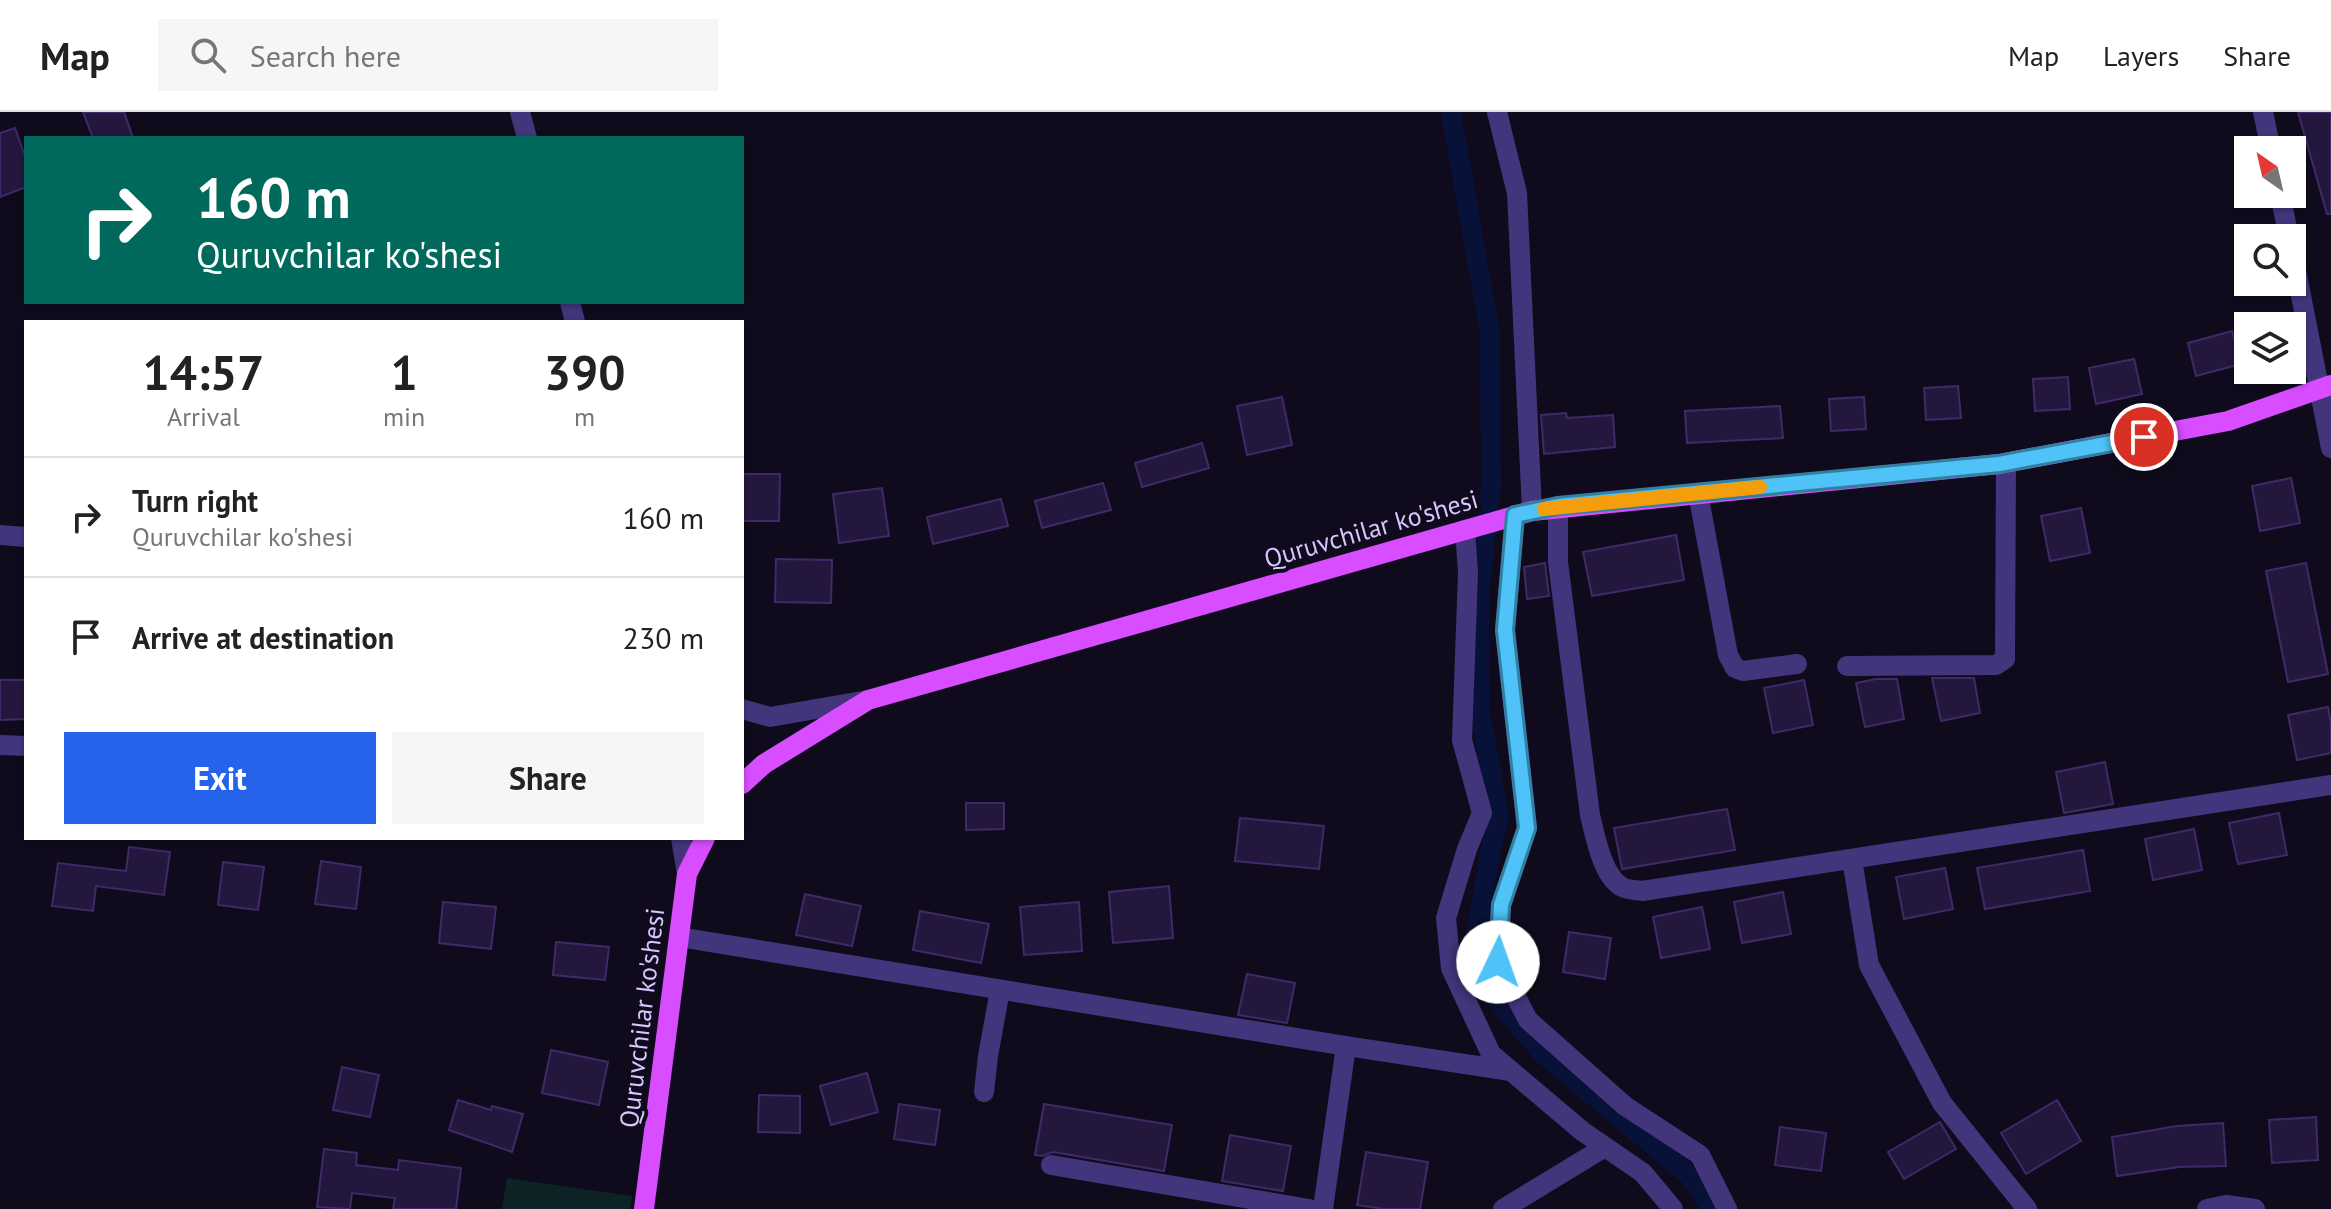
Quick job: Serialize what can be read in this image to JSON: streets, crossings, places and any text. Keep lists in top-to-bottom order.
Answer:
{
  "streets": {
    "main road": ["Quruvchilar ko'shesi"]
  },
  "north": "top left",
  "page": {
    "header": "Map",
    "search": "Search here",
    "nav": ["Map", "Layers", "Share"],
    "turn": ["160 m", "Quruvchilar ko'shesi"],
    "eta": [
      "14:57",
      "Arrival",
      "1",
      "min",
      "390",
      "m"
    ],
    "list": [
      {
        "name": "Turn right",
        "note": "Quruvchilar ko'shesi",
        "value": "160 m"
      },
      {
        "name": "Arrive at destination",
        "value": "230 m"
      }
    ],
    "buttons": ["Exit", "Share"]
  }
}
